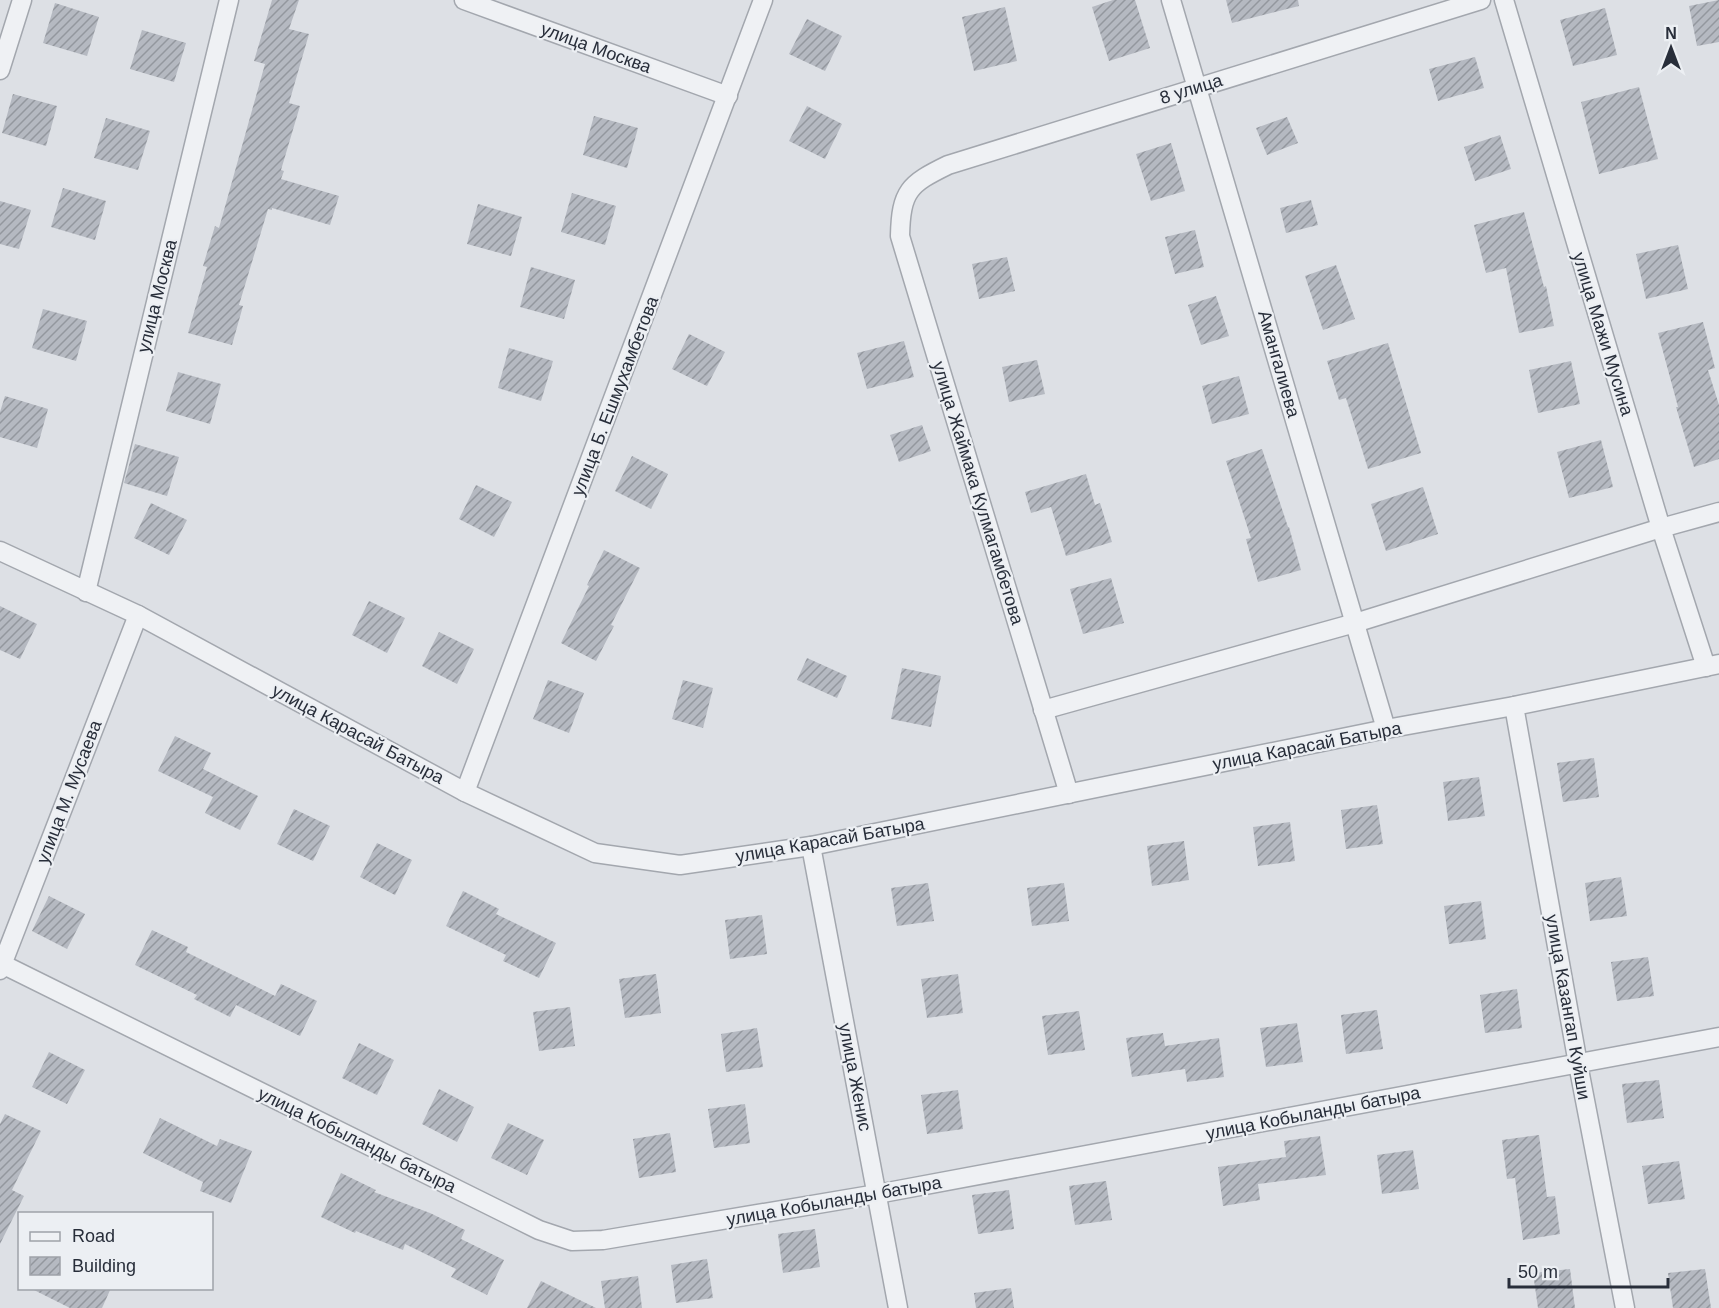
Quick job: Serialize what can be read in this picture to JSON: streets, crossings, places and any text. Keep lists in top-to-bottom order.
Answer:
{
  "streets": {
    "street": [
      "улица Москва",
      "8 улица",
      "улица Мажи Мусина",
      "Амангалиева",
      "улица Б. Ешмухамбетова",
      "улица Жаймака Кулмагамбетова",
      "улица Карасай Батыра",
      "улица М. Мусаева",
      "улица Казангап Куйши",
      "улица Женис",
      "улица Кобыланды батыра"
    ]
  },
  "crossings": [
    ["улица Москва", "улица Б. Ешмухамбетова"],
    ["улица Москва", "улица Карасай Батыра"],
    ["8 улица", "Амангалиева"],
    ["8 улица", "улица Жаймака Кулмагамбетова"],
    ["улица Мажи Мусина", "улица Карасай Батыра"],
    ["Амангалиева", "улица Карасай Батыра"],
    ["улица Б. Ешмухамбетова", "улица Карасай Батыра"],
    ["улица Жаймака Кулмагамбетова", "улица Карасай Батыра"],
    ["улица Карасай Батыра", "улица М. Мусаева"],
    ["улица Карасай Батыра", "улица Казангап Куйши"],
    ["улица Карасай Батыра", "улица Женис"],
    ["улица М. Мусаева", "улица Кобыланды батыра"],
    ["улица Казангап Куйши", "улица Кобыланды батыра"],
    ["улица Женис", "улица Кобыланды батыра"]
  ],
  "legend": ["Road", "Building"],
  "scale_bar": "50 m",
  "north": "top"
}
